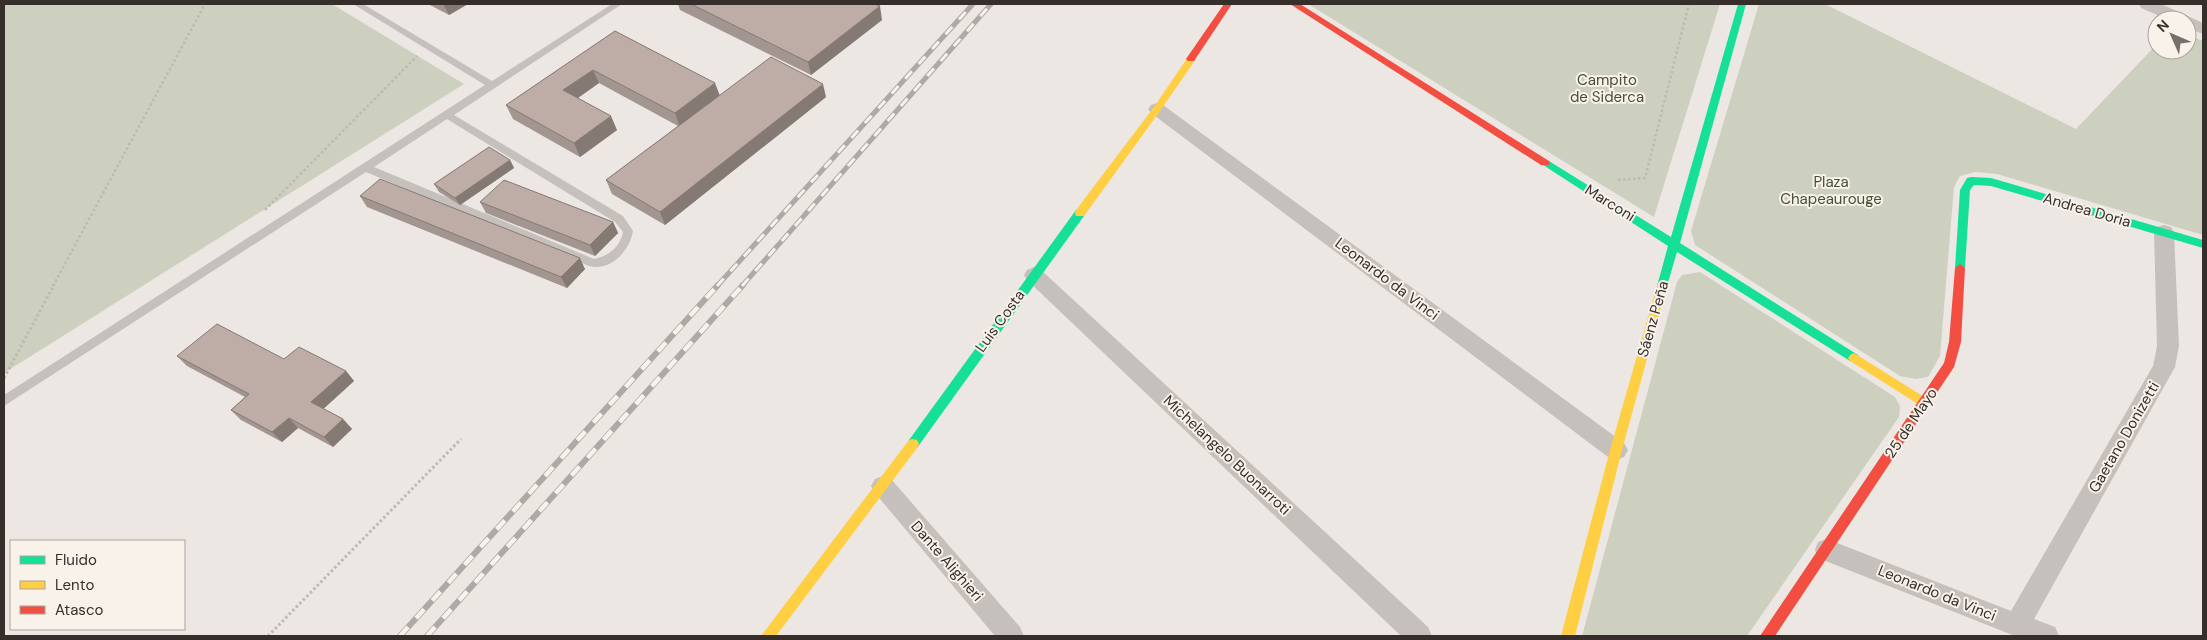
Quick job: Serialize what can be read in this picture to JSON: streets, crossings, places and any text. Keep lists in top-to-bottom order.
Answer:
{
  "streets": {
    "street": [
      "Marconi",
      "Andrea Doria",
      "Leonardo da Vinci",
      "Sáenz Peña",
      "Luis Costa",
      "25 de Mayo",
      "Gaetano Donizetti",
      "Michelangelo Buonarroti",
      "Dante Alighieri"
    ]
  },
  "crossings": [
    ["Marconi", "Sáenz Peña"],
    ["Marconi", "25 de Mayo"],
    ["Andrea Doria", "25 de Mayo"],
    ["Andrea Doria", "Gaetano Donizetti"],
    ["Leonardo da Vinci", "Sáenz Peña"],
    ["Leonardo da Vinci", "Luis Costa"],
    ["Leonardo da Vinci", "25 de Mayo"],
    ["Leonardo da Vinci", "Gaetano Donizetti"],
    ["Luis Costa", "Michelangelo Buonarroti"],
    ["Luis Costa", "Dante Alighieri"]
  ],
  "parks": ["Campito de Siderca", "Plaza Chapeaurouge"],
  "legend": ["Fluido", "Lento", "Atasco"],
  "north": "top left"
}
